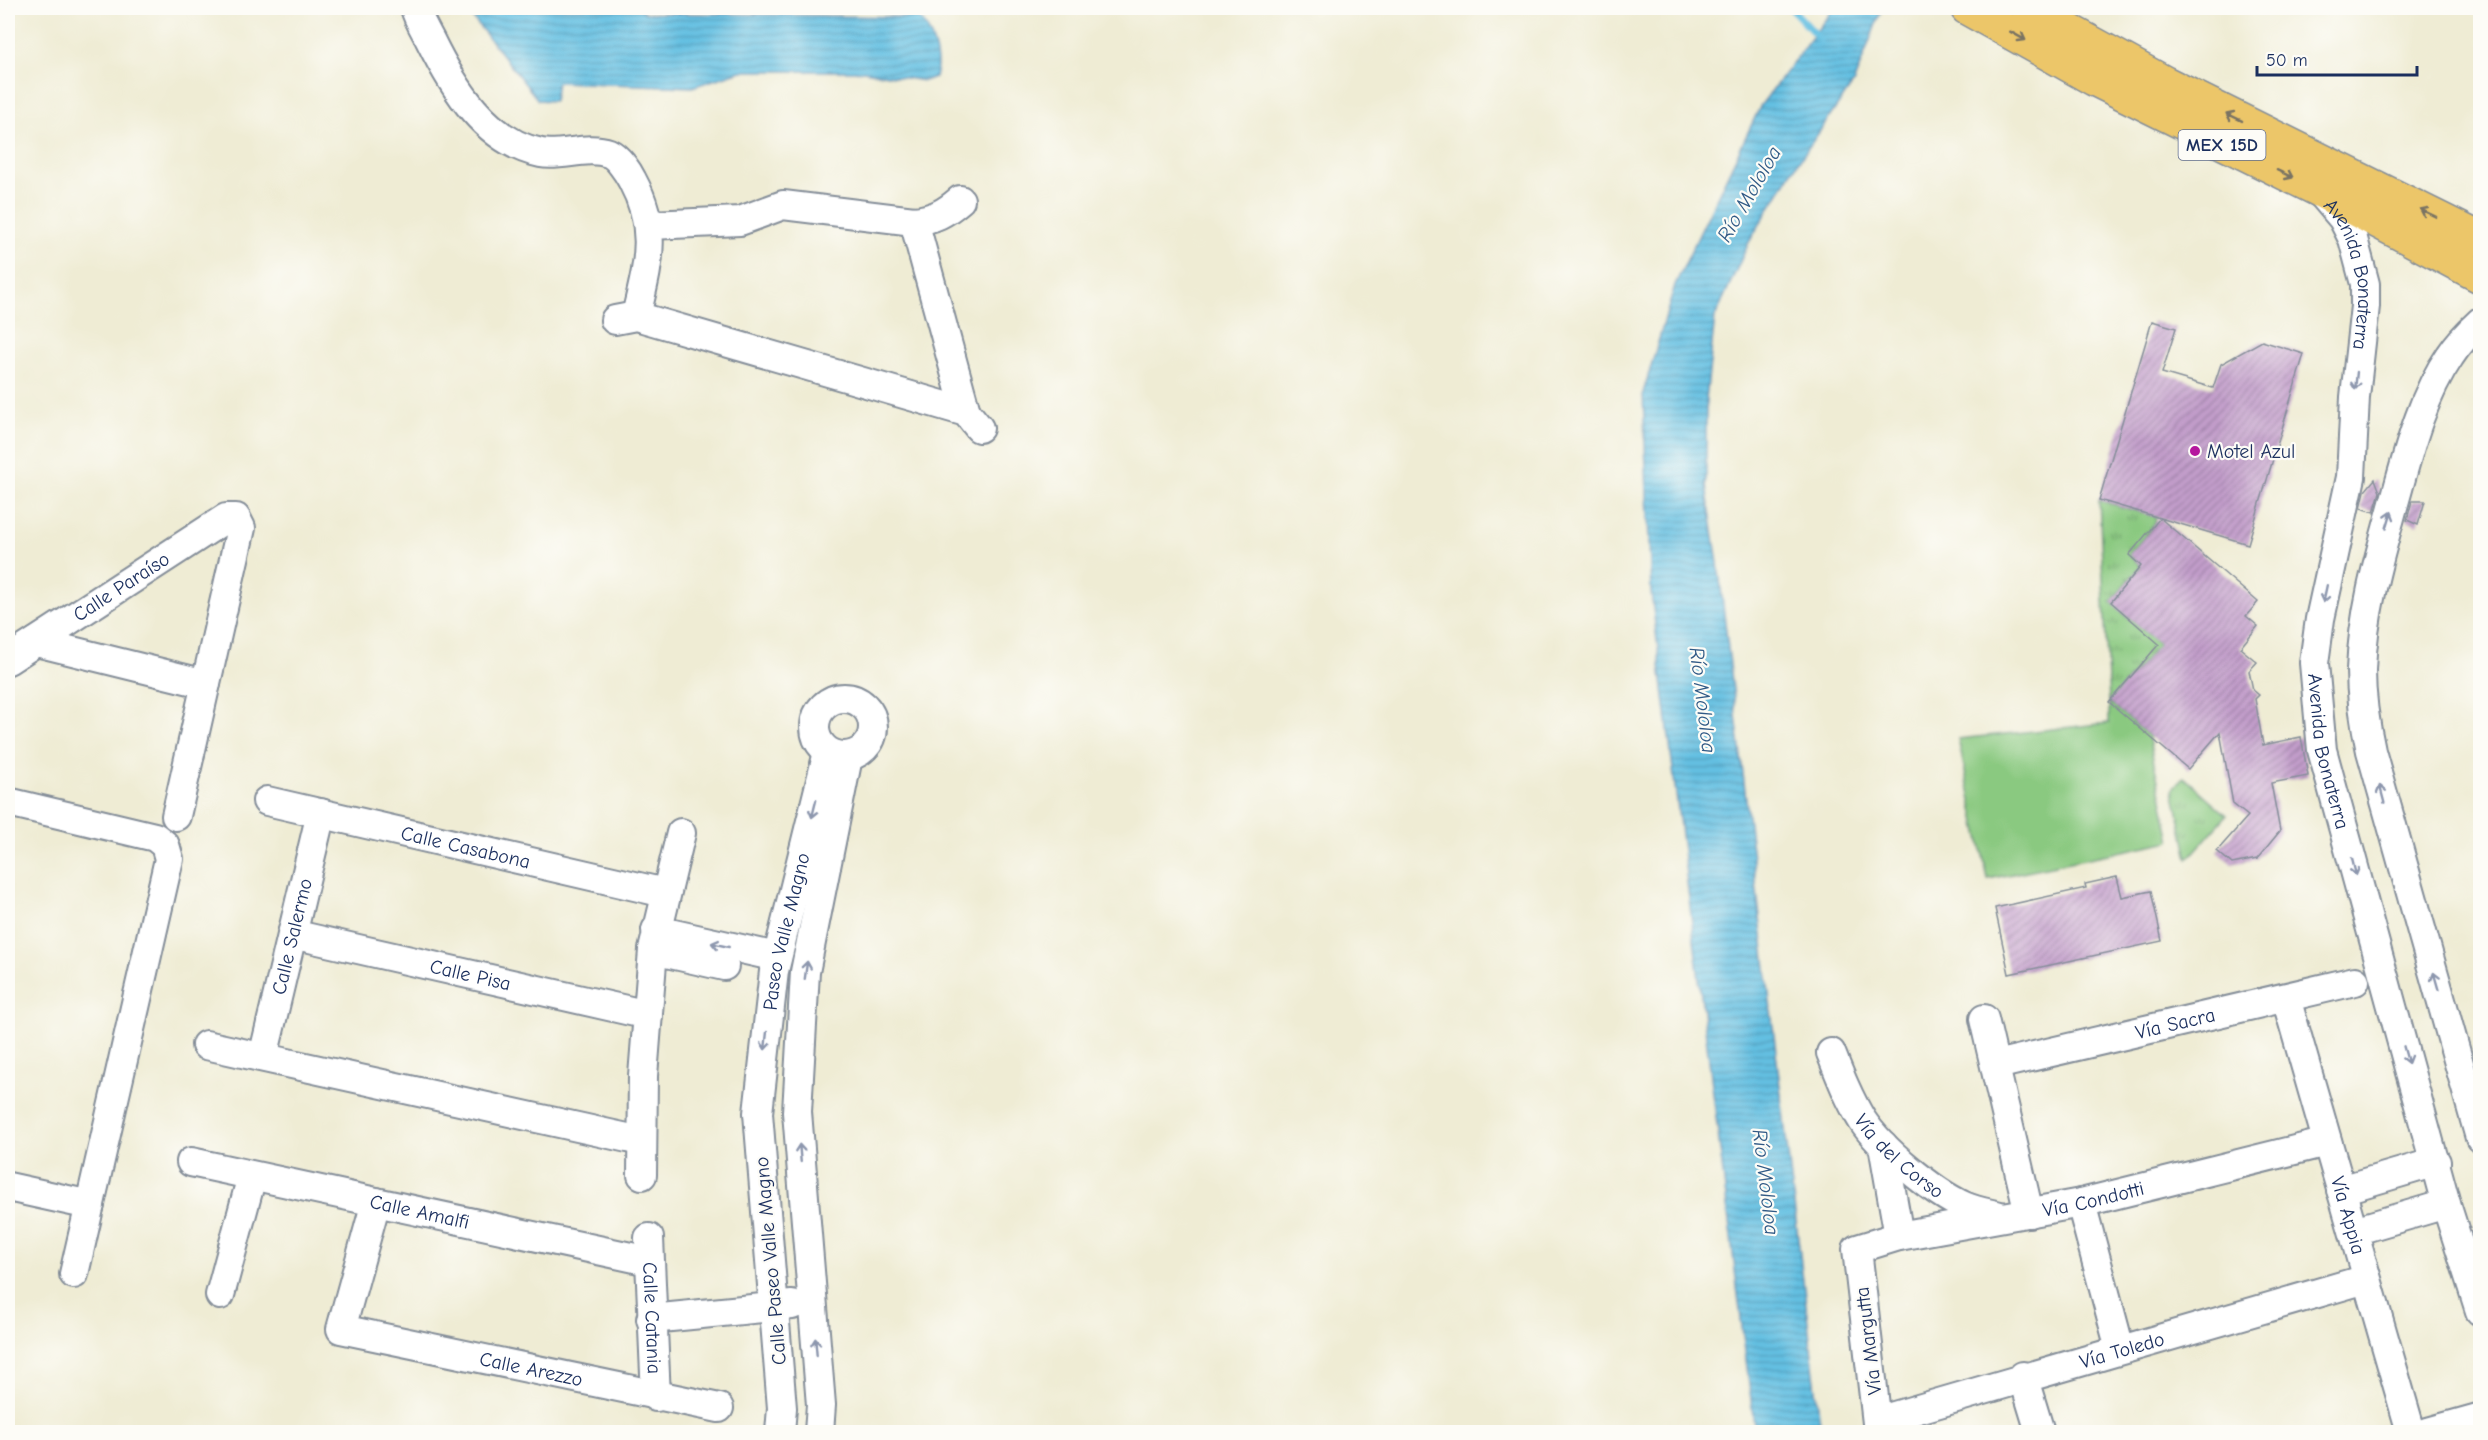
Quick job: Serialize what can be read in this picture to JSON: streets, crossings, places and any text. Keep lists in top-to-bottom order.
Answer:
{
  "streets": {
    "highway": ["MEX 15D"],
    "street": [
      "Avenida Bonaterra",
      "Calle Paraíso",
      "Calle Casabona",
      "Paseo Valle Magno",
      "Calle Salermo",
      "Calle Pisa",
      "Vía Sacra",
      "Vía del Corso",
      "Vía Condotti",
      "Calle Amalfi",
      "Vía Appia",
      "Calle Paseo Valle Magno",
      "Calle Catania",
      "Vía Margutta",
      "Vía Toledo",
      "Calle Arezzo"
    ]
  },
  "crossings": [
    ["MEX 15D", "Avenida Bonaterra"],
    ["Calle Casabona", "Calle Salermo"],
    ["Paseo Valle Magno", "Calle Paseo Valle Magno"],
    ["Calle Salermo", "Calle Pisa"],
    ["Vía Sacra", "Vía Appia"],
    ["Vía del Corso", "Vía Condotti"],
    ["Vía Condotti", "Vía Appia"],
    ["Vía Condotti", "Vía Margutta"],
    ["Calle Amalfi", "Calle Catania"],
    ["Calle Amalfi", "Calle Arezzo"],
    ["Vía Appia", "Vía Toledo"],
    ["Calle Catania", "Calle Arezzo"],
    ["Vía Margutta", "Vía Toledo"]
  ],
  "water": ["Río Mololoa"],
  "places": ["Motel Azul"],
  "scale_bar": "50 m"
}
